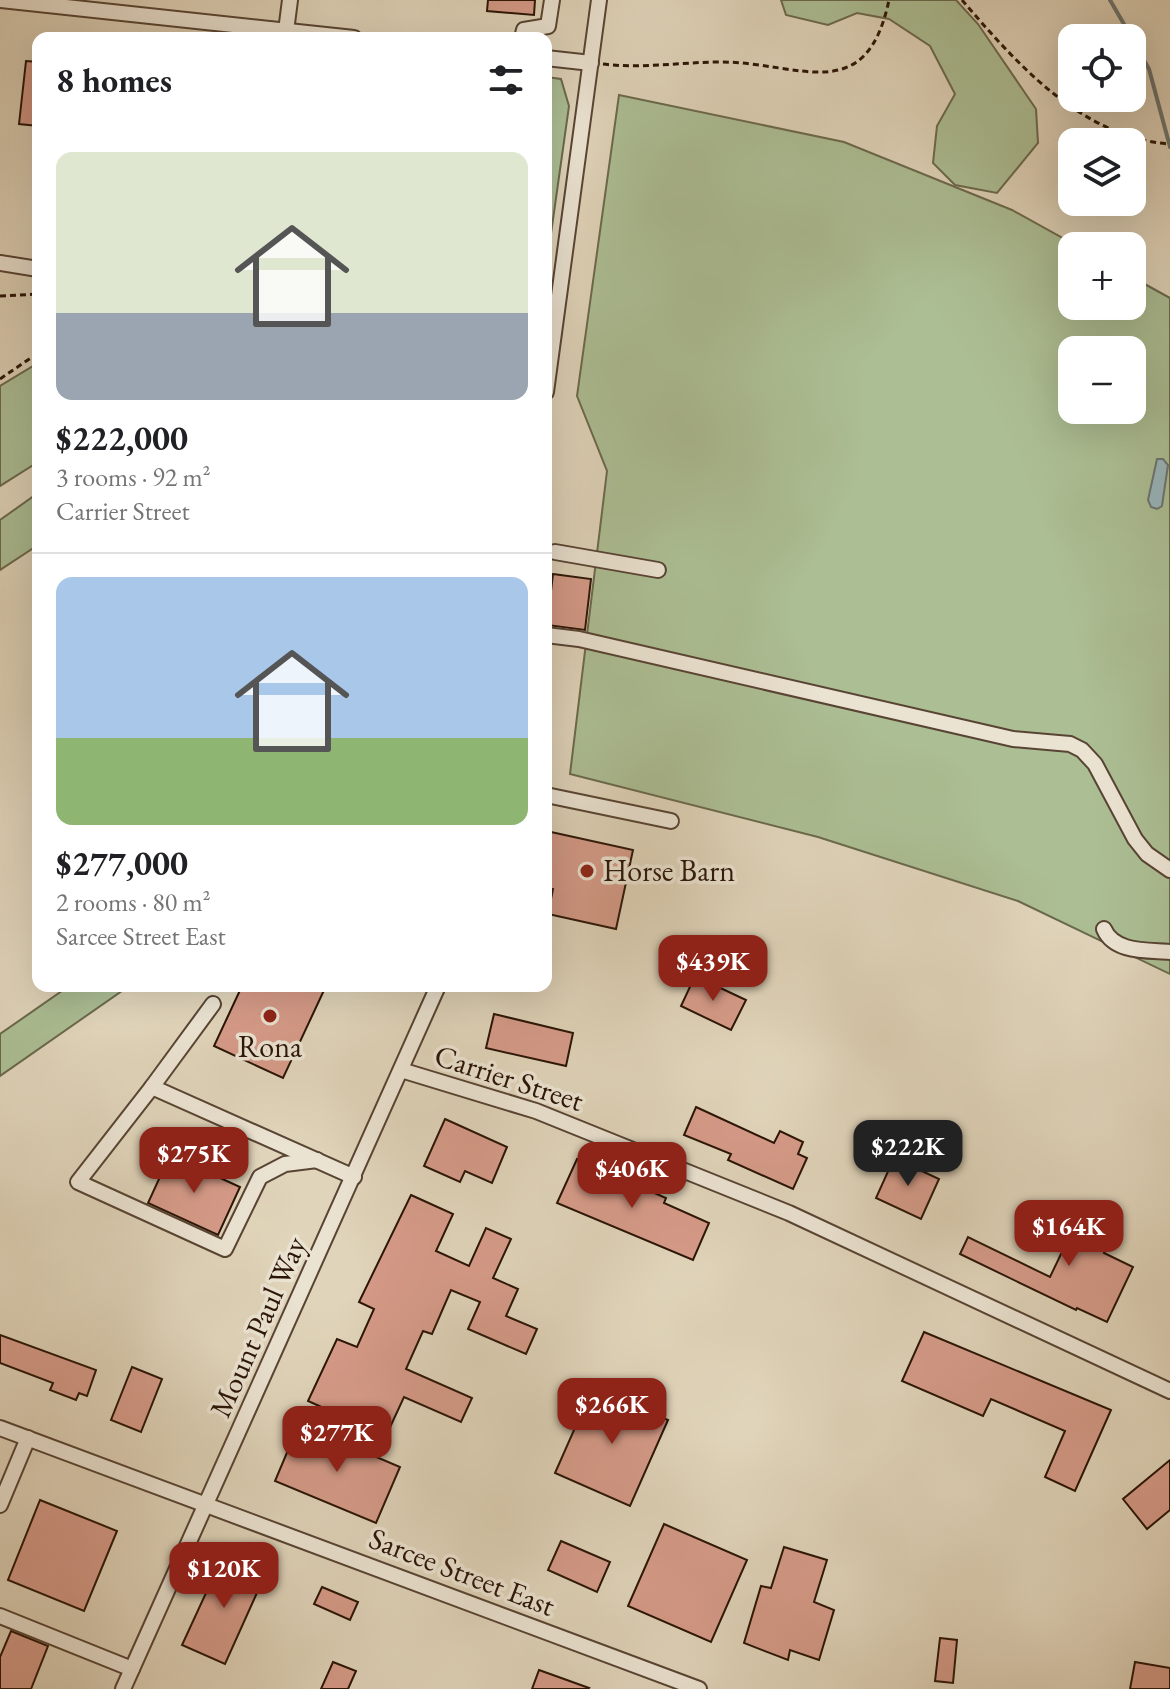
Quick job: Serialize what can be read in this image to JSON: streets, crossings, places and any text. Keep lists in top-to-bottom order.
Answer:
{
  "streets": {
    "street": ["Carrier Street", "Mount Paul Way", "Sarcee Street East"]
  },
  "crossings": [
    ["Carrier Street", "Mount Paul Way"],
    ["Mount Paul Way", "Sarcee Street East"]
  ],
  "places": ["Horse Barn", "Rona"],
  "page": {
    "map_buttons": ["+", "−"],
    "heading": "8 homes",
    "list": [
      {
        "name": "$222,000",
        "note": "3 rooms · 92 m² · Carrier Street"
      },
      {
        "name": "$277,000",
        "note": "2 rooms · 80 m² · Sarcee Street East"
      }
    ],
    "price": [
      "$439K",
      "$222K",
      "$275K",
      "$406K",
      "$164K",
      "$266K",
      "$277K",
      "$120K"
    ]
  }
}
